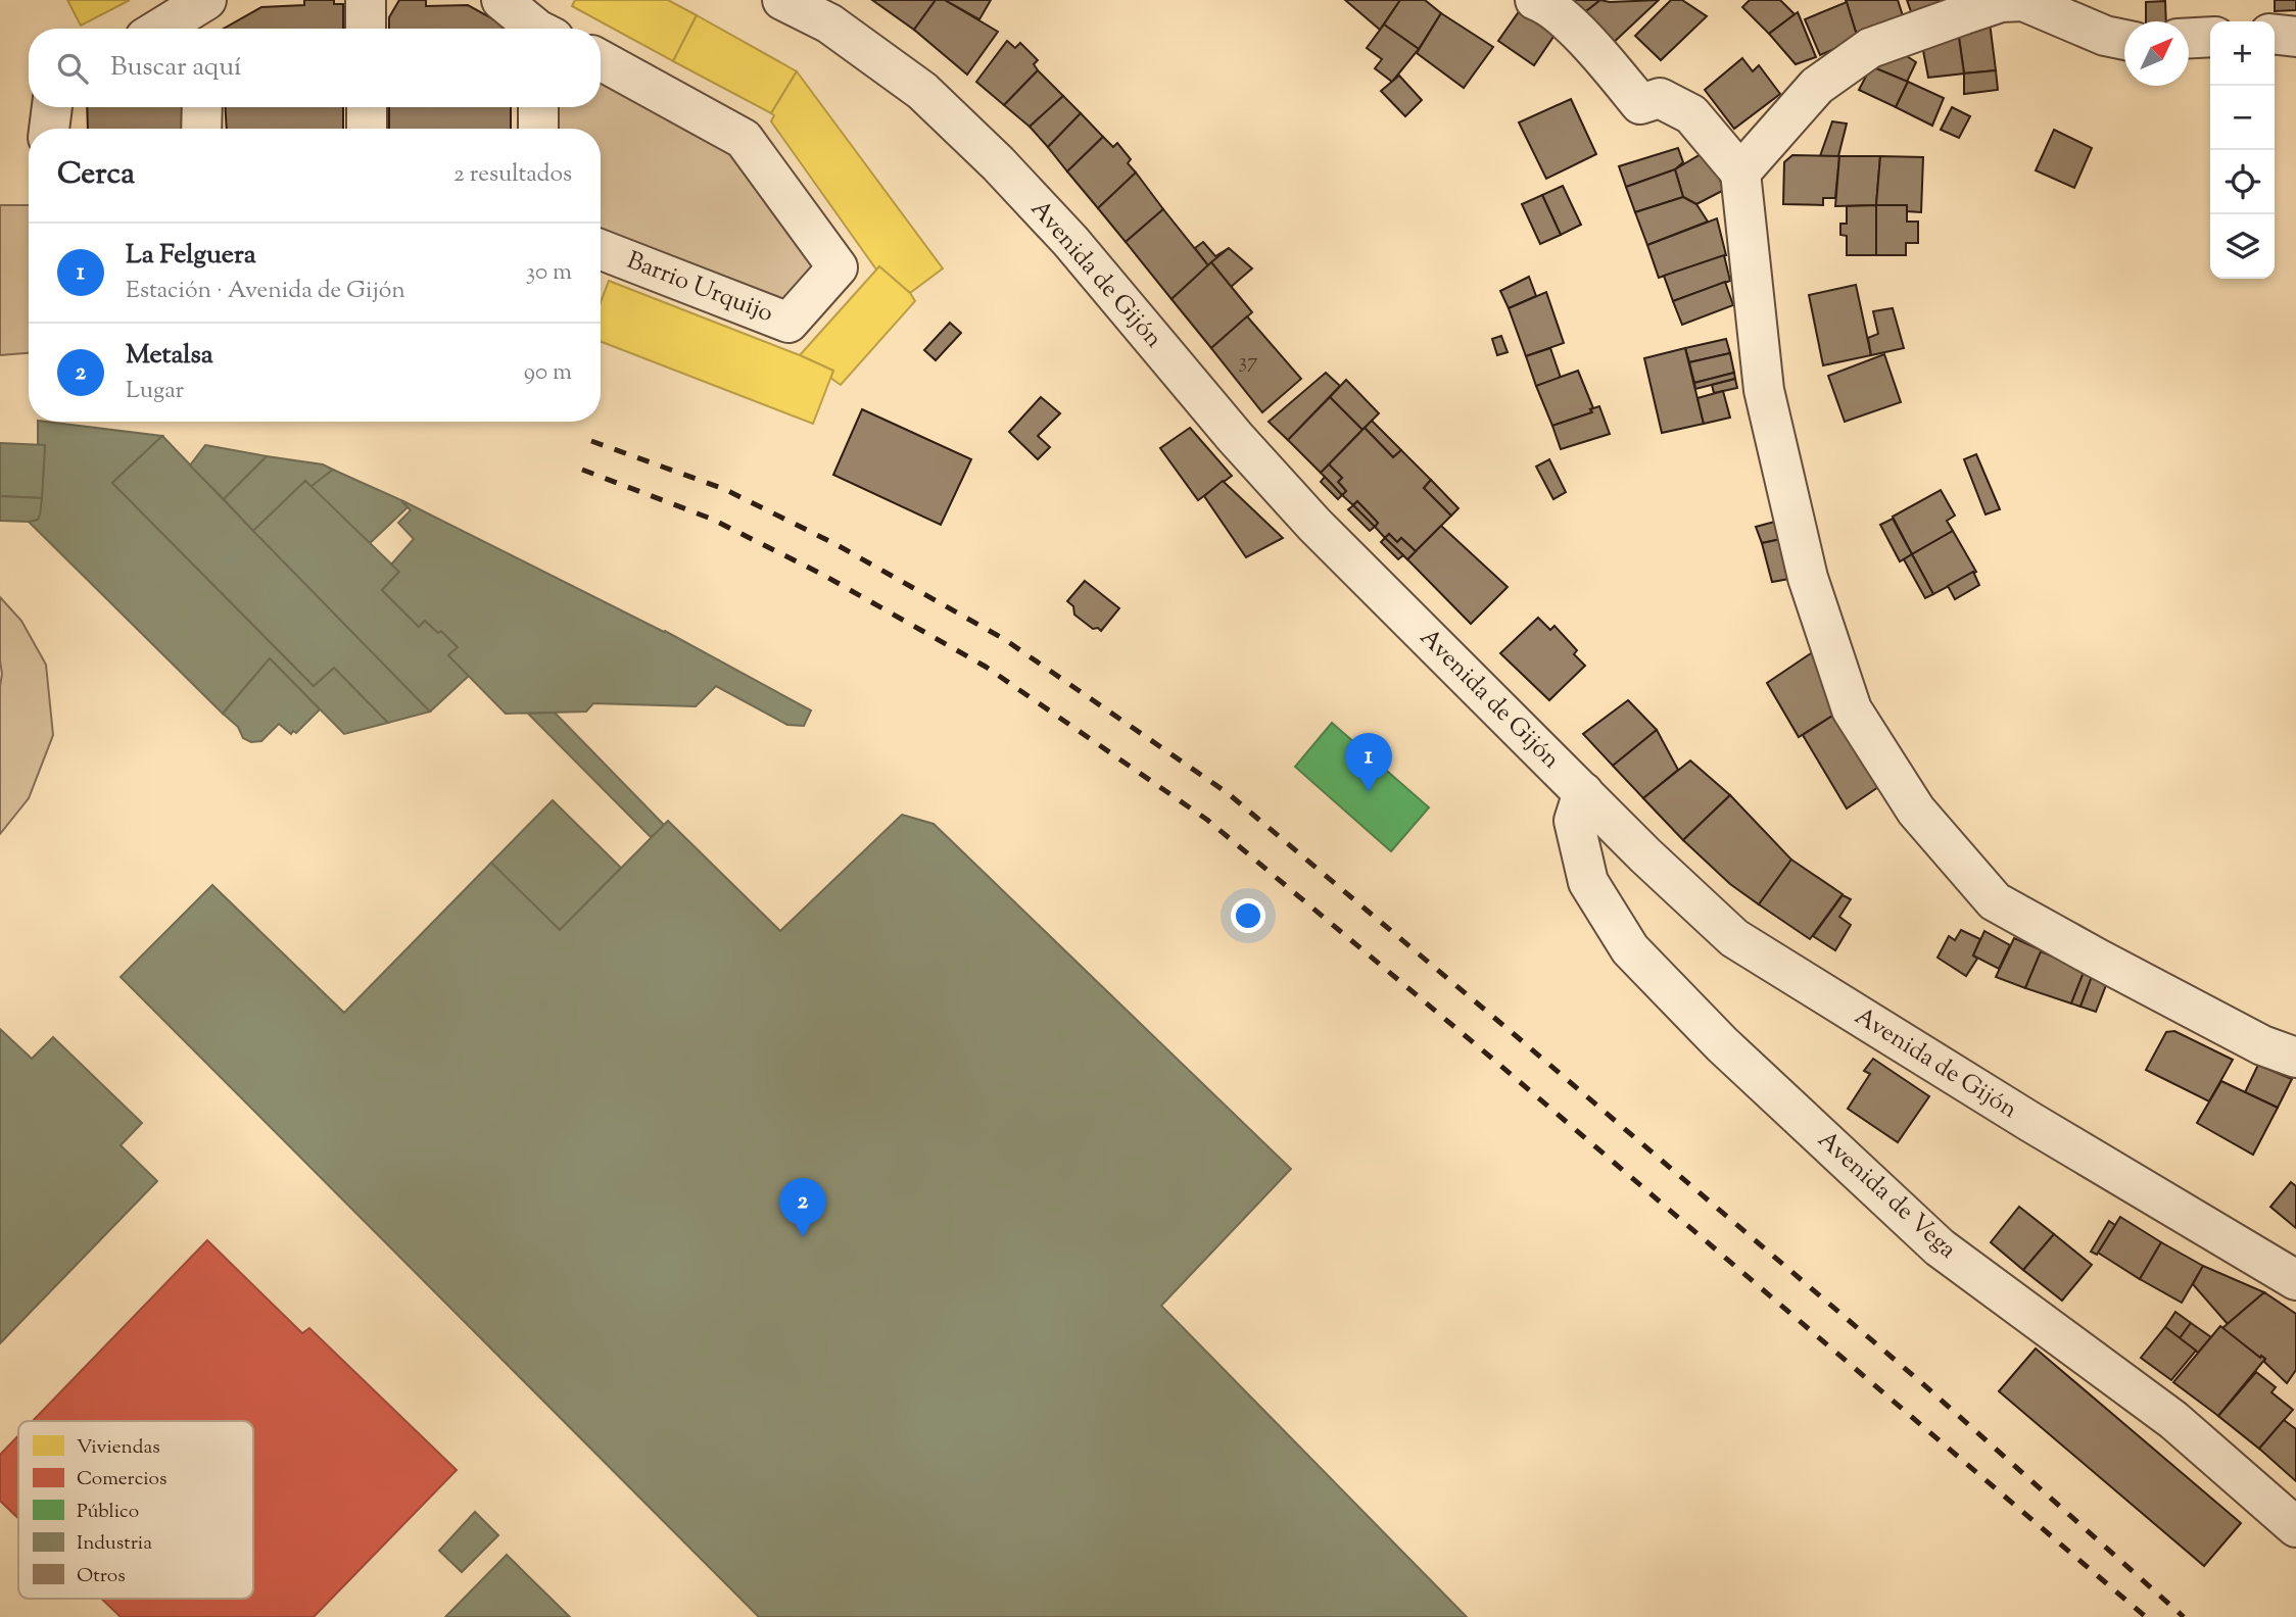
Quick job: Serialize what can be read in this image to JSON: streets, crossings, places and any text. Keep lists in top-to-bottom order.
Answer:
{
  "streets": {
    "street": ["Avenida de Gijón", "Barrio Urquijo", "Avenida de Vega"]
  },
  "crossings": [
    ["Avenida de Gijón", "Avenida de Vega"]
  ],
  "house_numbers": ["37"],
  "legend": [
    "Viviendas",
    "Comercios",
    "Público",
    "Industria",
    "Otros"
  ],
  "north": "top right",
  "page": {
    "map_buttons": ["+", "−"],
    "search": "Buscar aquí",
    "heading": ["Cerca", "2 resultados"],
    "list": [
      {
        "mark": "1",
        "name": "La Felguera",
        "note": "Estación · Avenida de Gijón",
        "value": "30 m"
      },
      {
        "mark": "2",
        "name": "Metalsa",
        "note": "Lugar",
        "value": "90 m"
      }
    ],
    "pins": ["1", "2"]
  }
}
